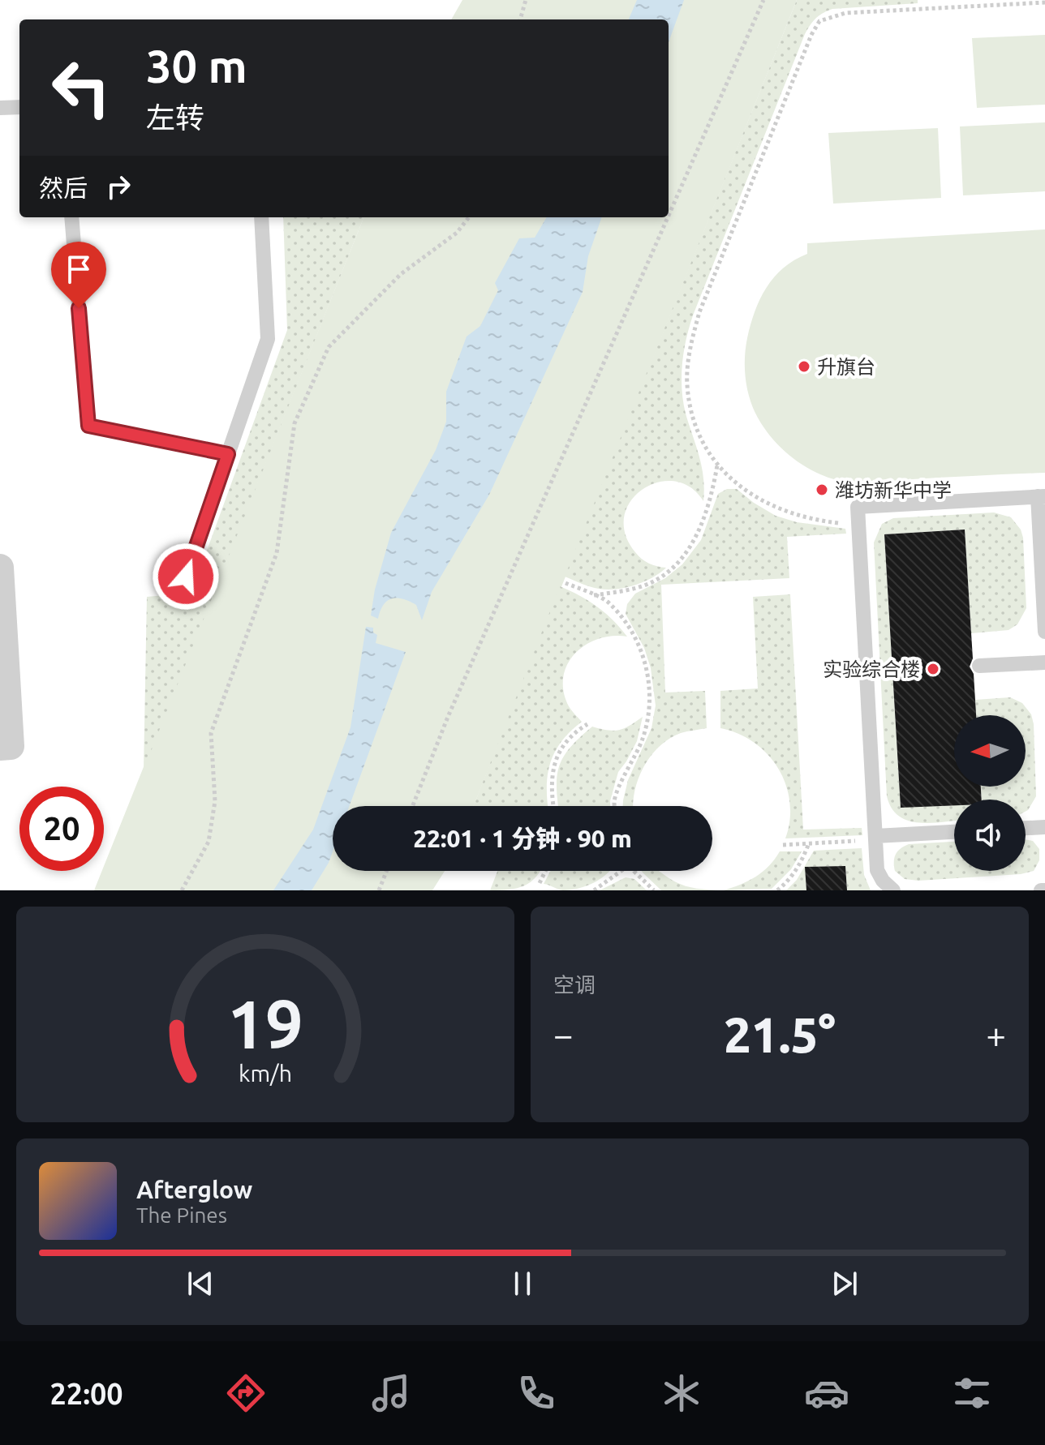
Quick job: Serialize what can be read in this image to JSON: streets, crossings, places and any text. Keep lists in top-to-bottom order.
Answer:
{
  "places": ["升旗台", "潍坊新华中学", "实验综合楼"],
  "north": "left",
  "page": {
    "turn": ["30 m", "左转"],
    "then": "然后",
    "limit": "20",
    "trip": "22:01 · 1 分钟 · 90 m",
    "tile": "空调",
    "heat": ["−", "21.5°", "+"],
    "song": ["Afterglow", "The Pines"],
    "tabs": "22:00",
    "gauge": ["19", "km/h"]
  }
}
